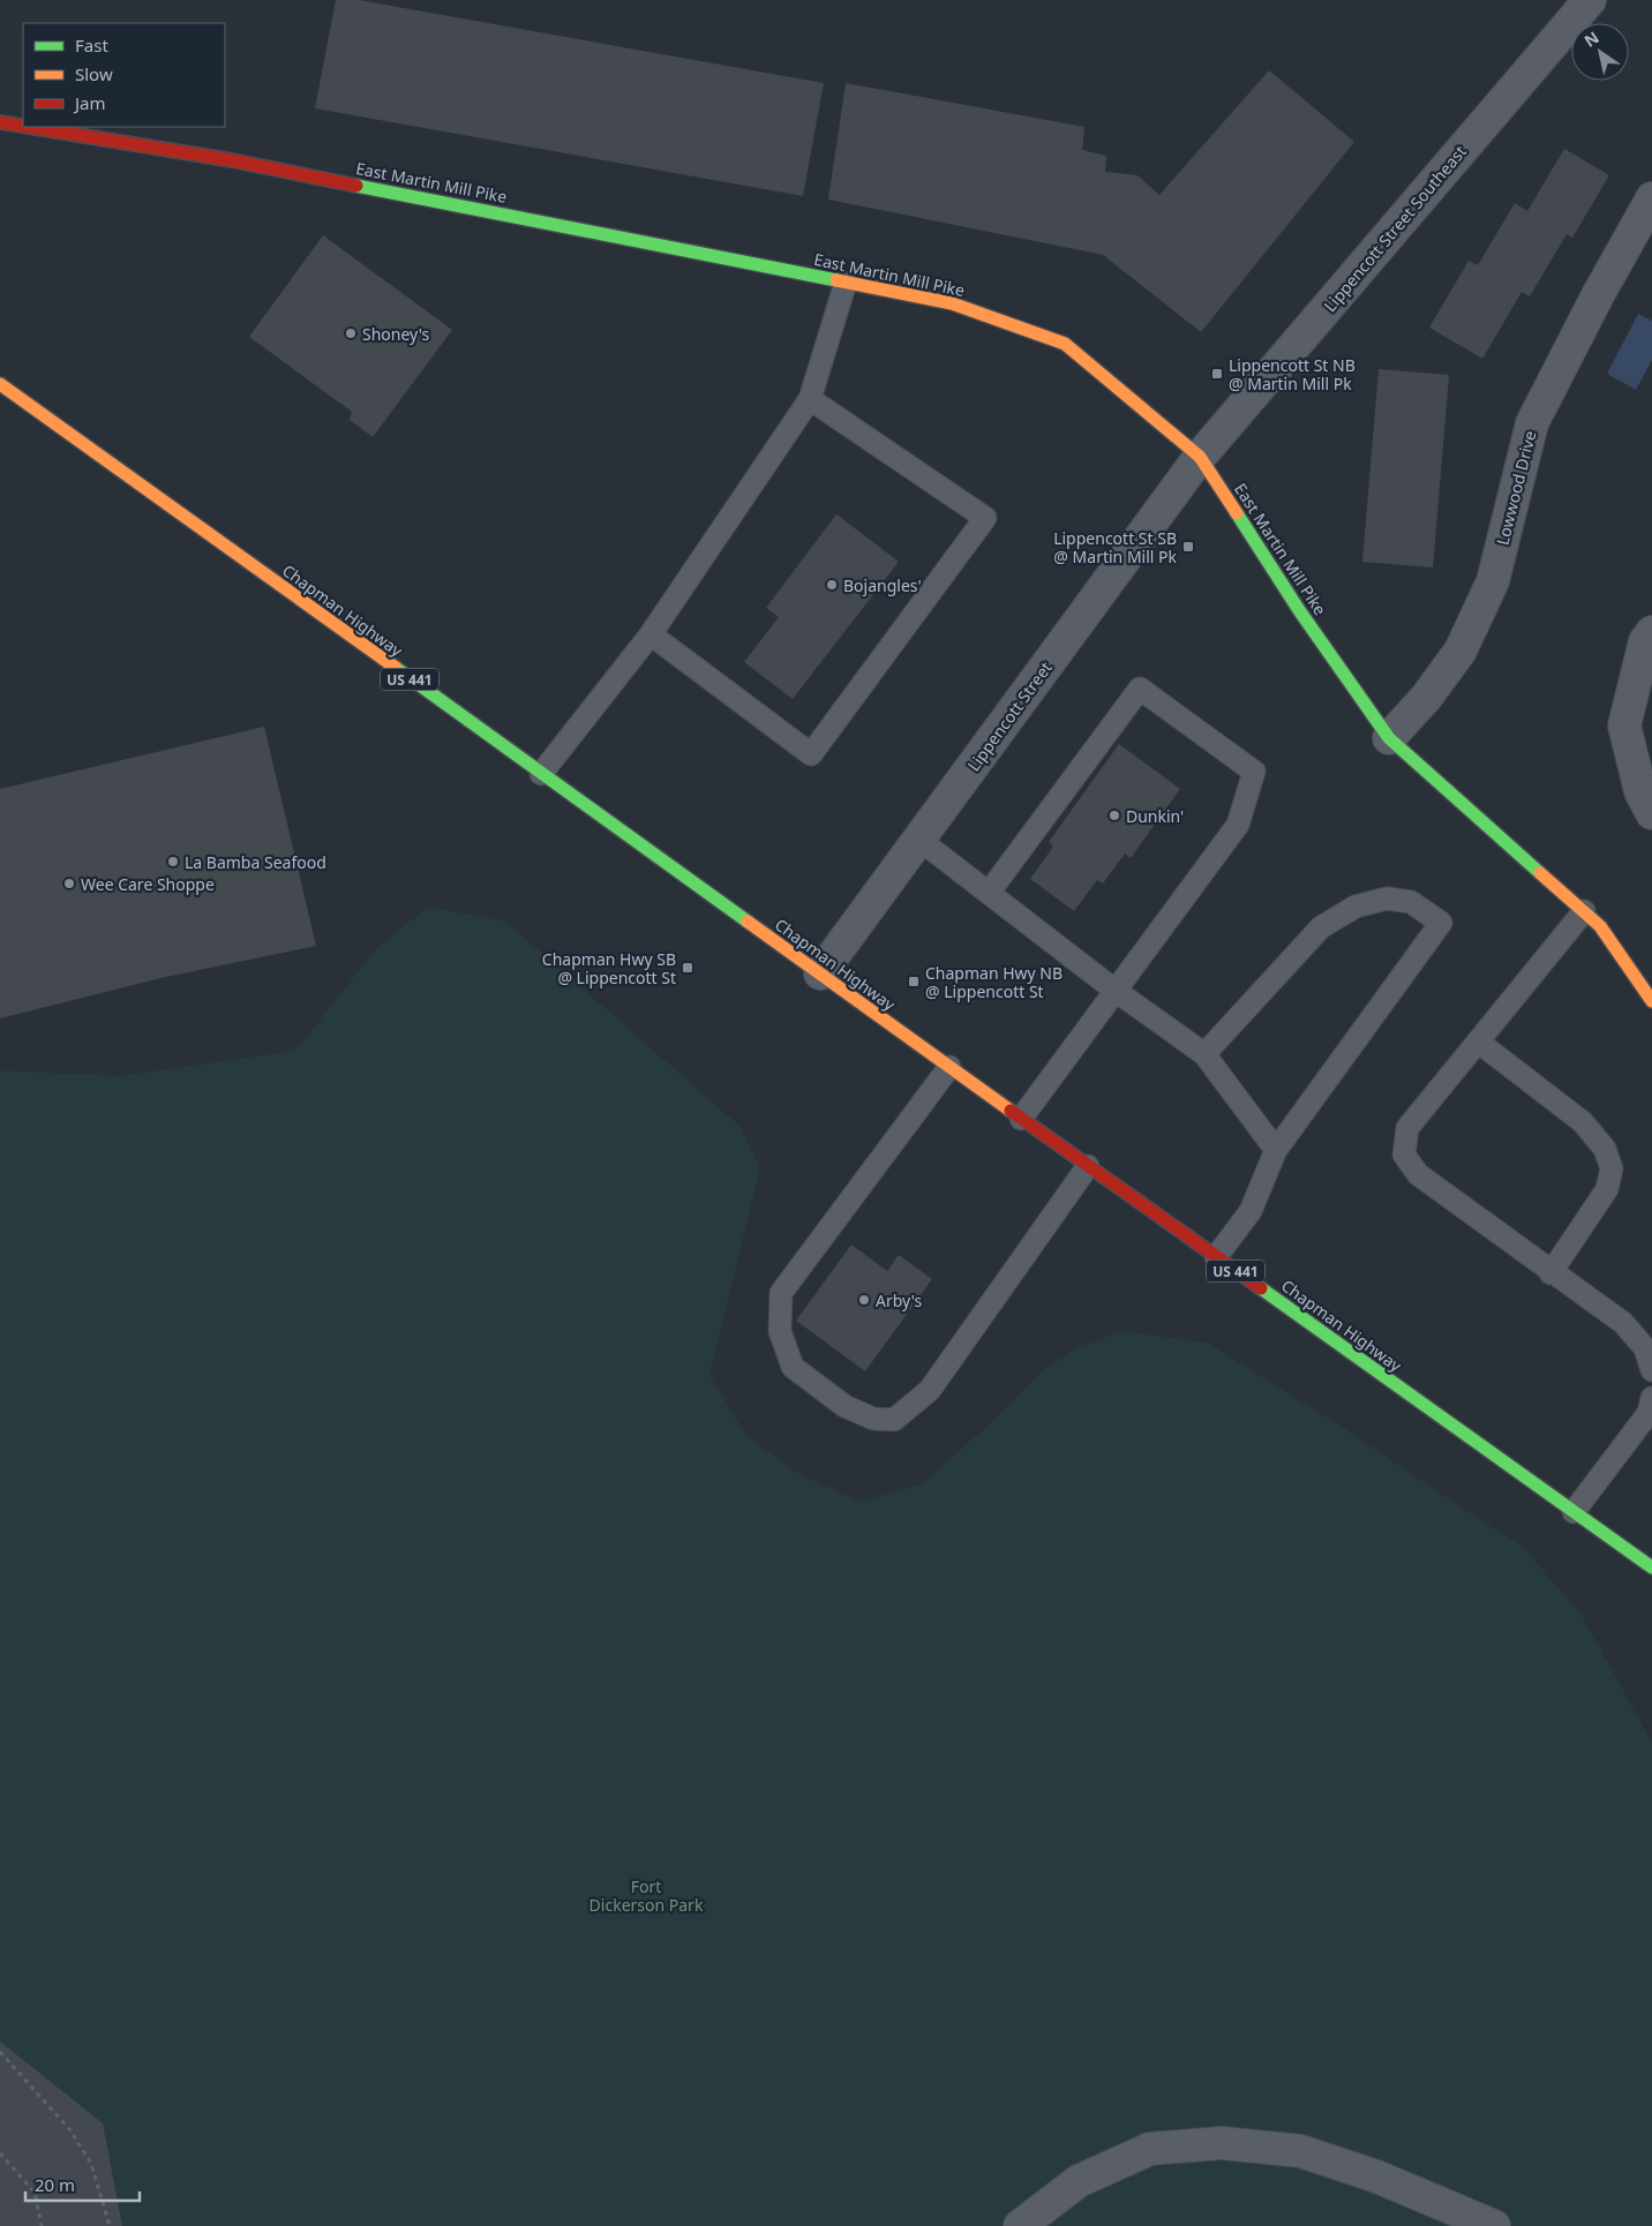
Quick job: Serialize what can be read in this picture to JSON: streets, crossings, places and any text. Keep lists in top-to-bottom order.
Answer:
{
  "streets": {
    "main road": ["East Martin Mill Pike", "Chapman Highway", "US 441"],
    "street": ["Lippencott Street Southeast", "Lowwood Drive", "Lippencott Street"]
  },
  "crossings": [
    ["East Martin Mill Pike", "Lippencott Street Southeast"],
    ["East Martin Mill Pike", "Lowwood Drive"],
    ["East Martin Mill Pike", "Lippencott Street"],
    ["Lippencott Street Southeast", "Lippencott Street"],
    ["Chapman Highway", "Lippencott Street"]
  ],
  "parks": ["Fort Dickerson Park"],
  "places": {
    "other": [
      "Shoney's",
      "Bojangles'",
      "Dunkin'",
      "La Bamba Seafood",
      "Wee Care Shoppe",
      "Arby's"
    ],
    "transit": [
      "Lippencott St NB @ Martin Mill Pk",
      "Lippencott St SB @ Martin Mill Pk",
      "Chapman Hwy SB @ Lippencott St",
      "Chapman Hwy NB @ Lippencott St"
    ]
  },
  "legend": ["Fast", "Slow", "Jam"],
  "scale_bar": "20 m",
  "north": "top left"
}
